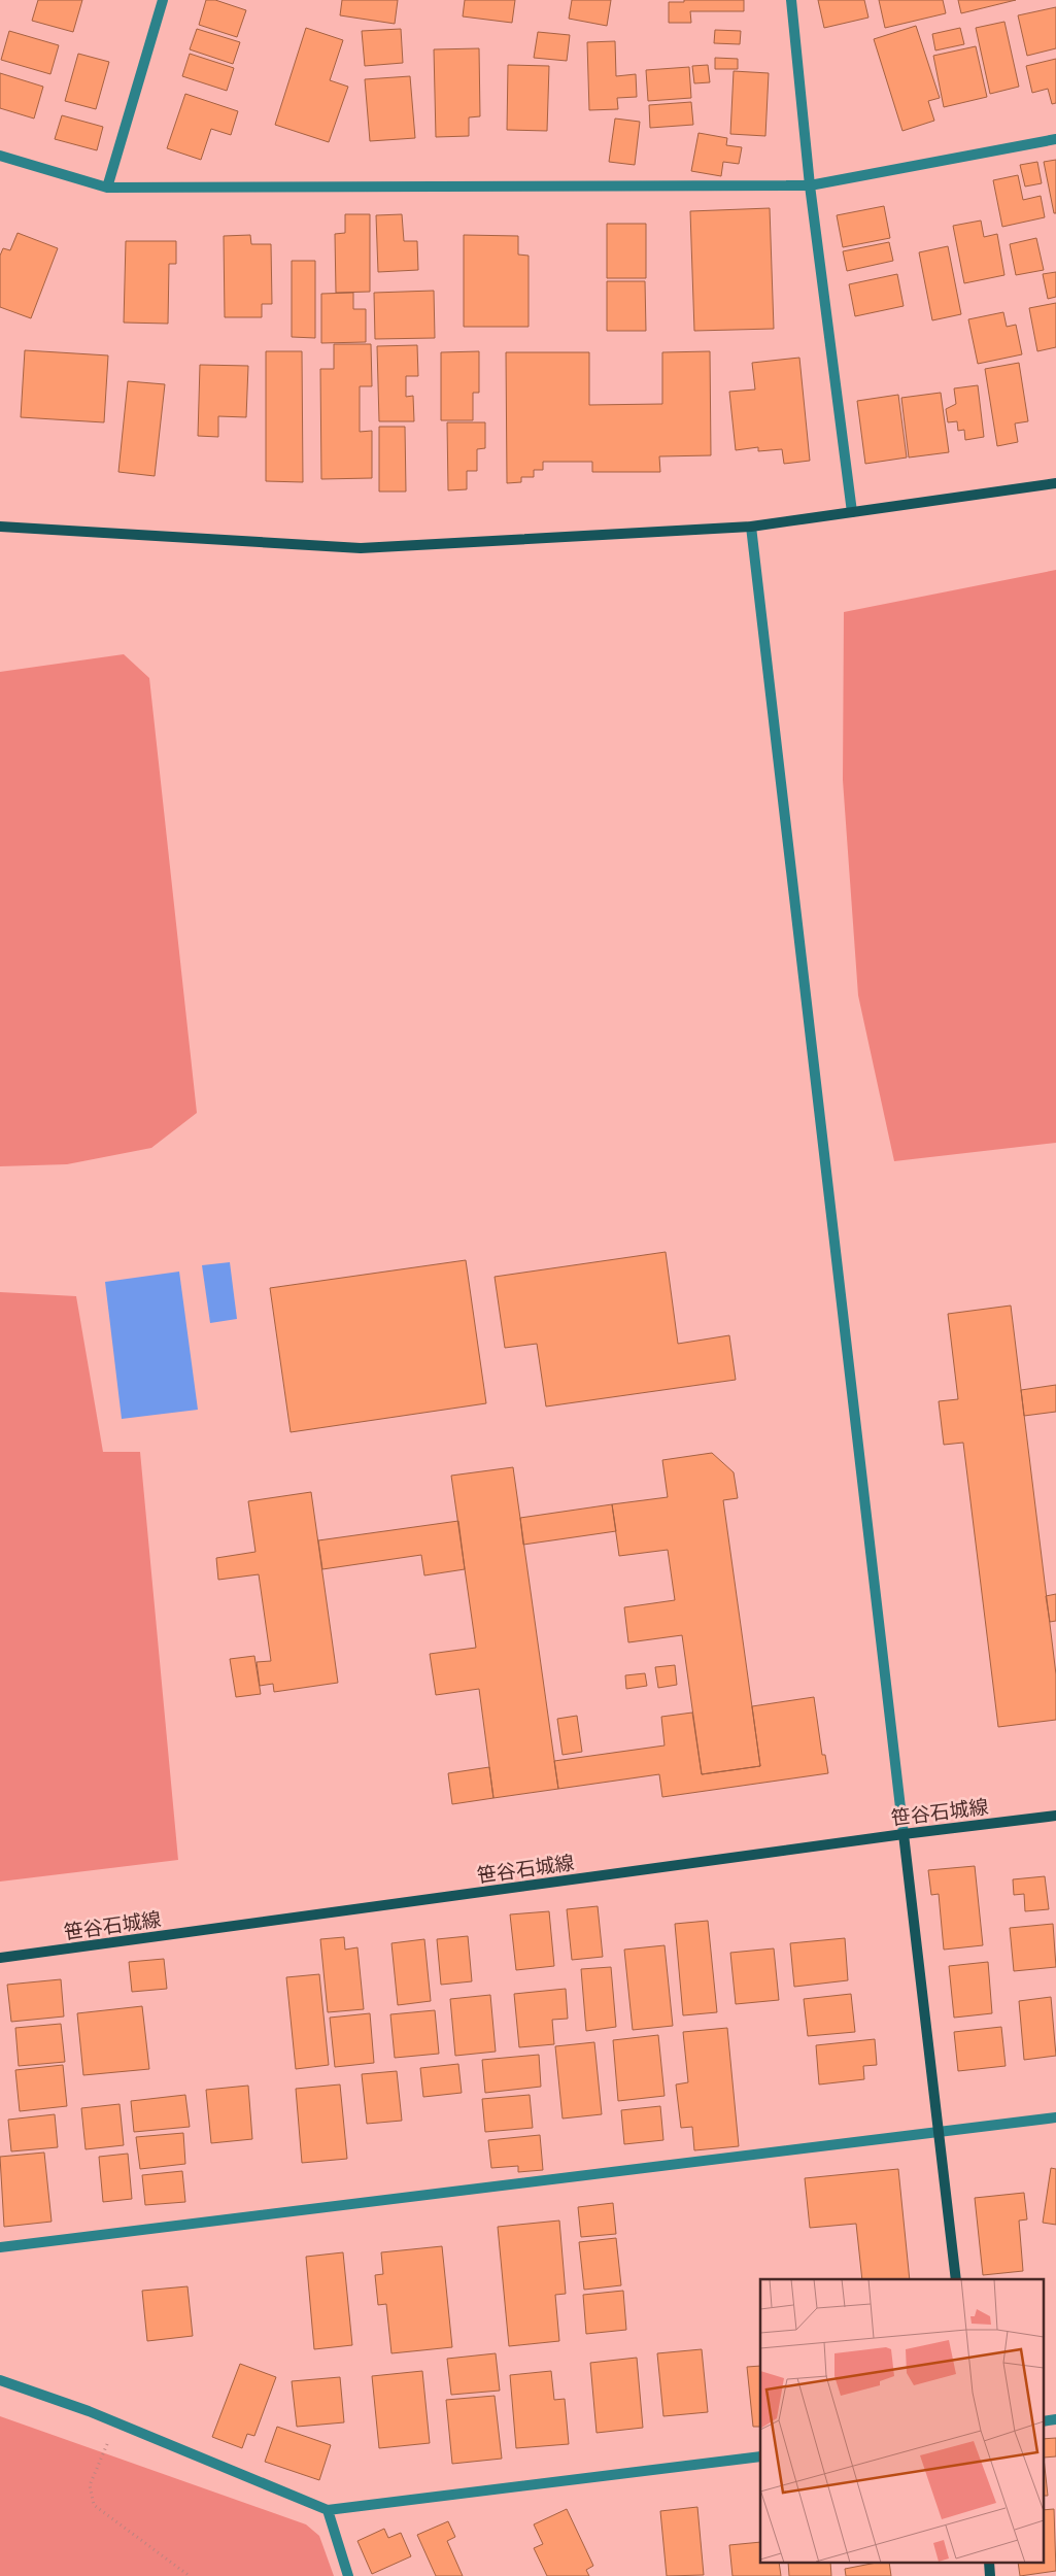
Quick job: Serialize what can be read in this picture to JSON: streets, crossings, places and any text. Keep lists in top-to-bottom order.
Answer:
{
  "streets": {
    "street": ["笹谷石城線"]
  }
}
